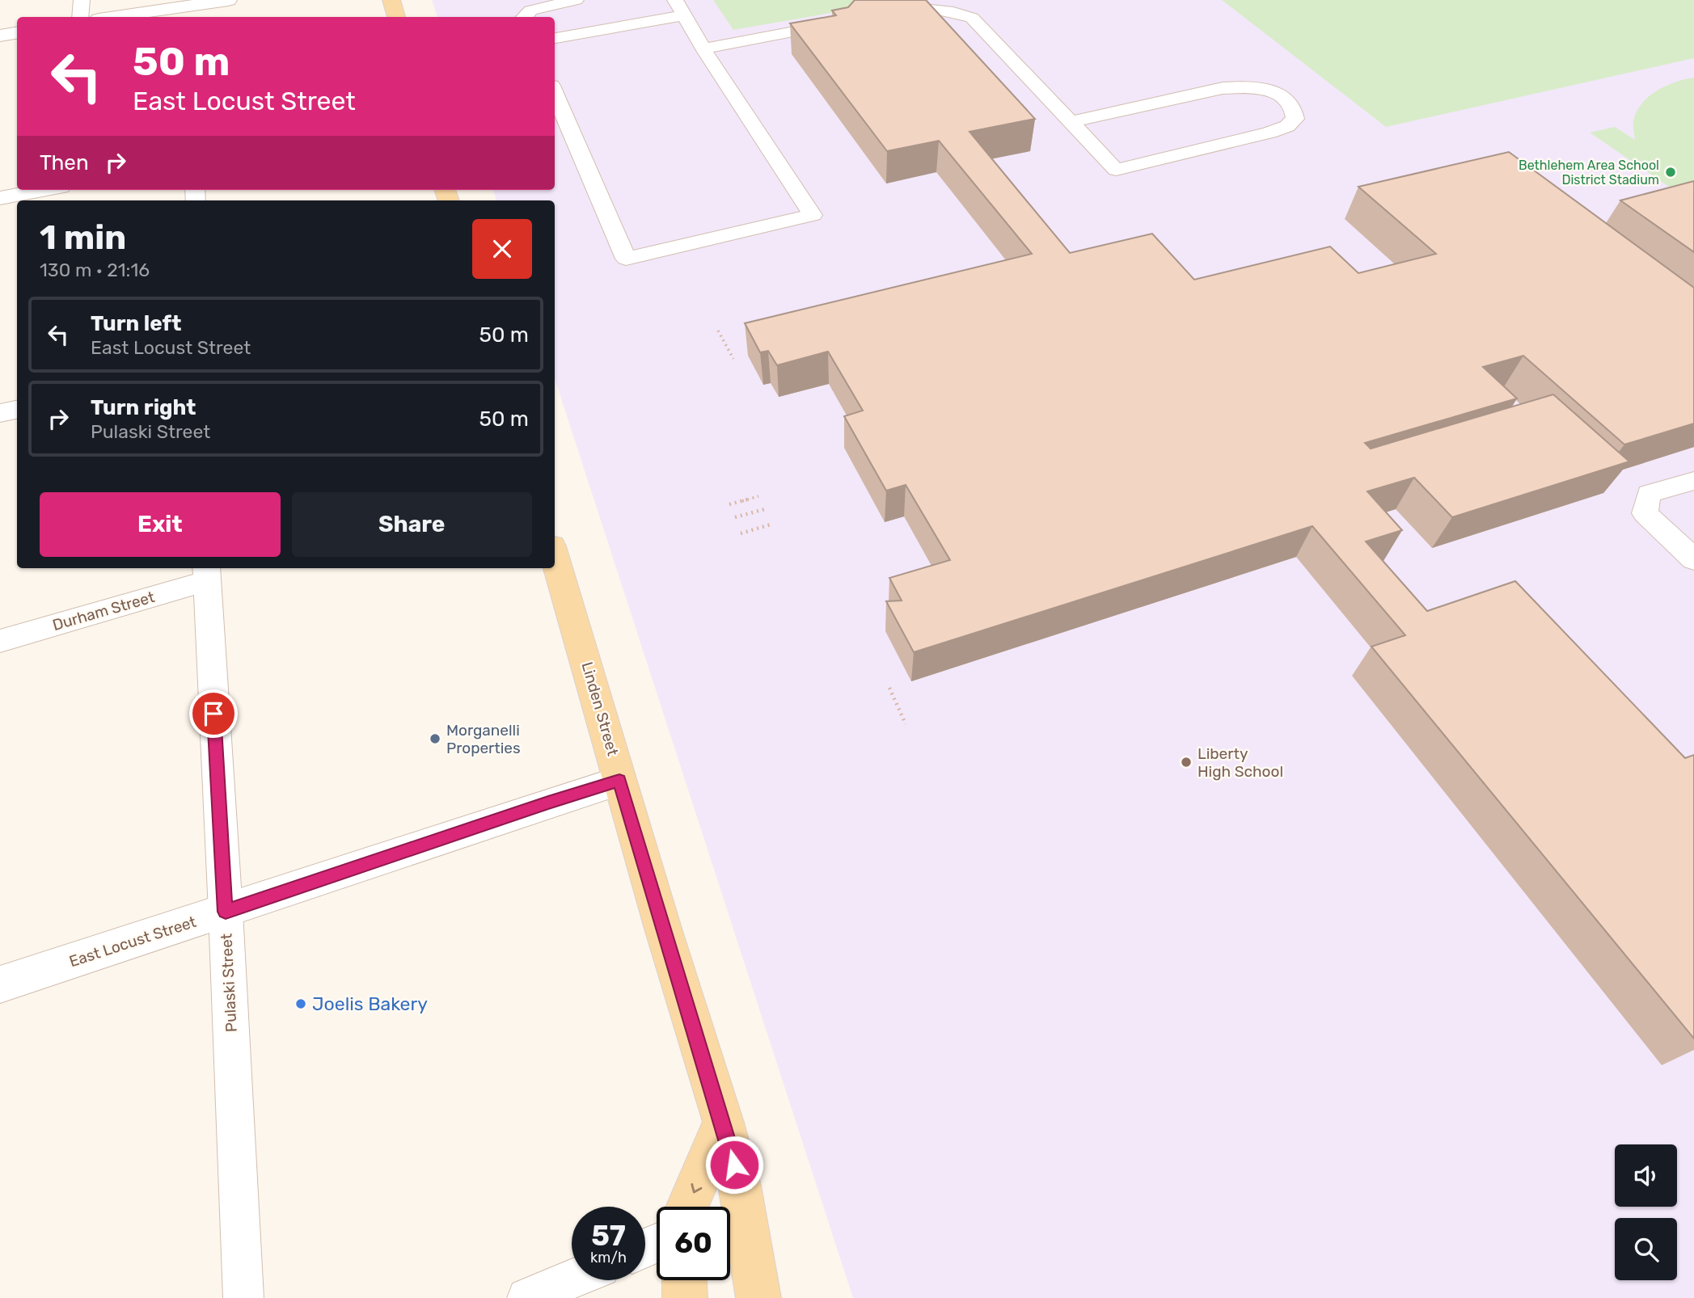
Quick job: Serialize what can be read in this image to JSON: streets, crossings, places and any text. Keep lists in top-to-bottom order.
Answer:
{
  "streets": {
    "main road": ["Linden Street"],
    "street": ["East Locust Street"],
    "lane": ["Durham Street", "Pulaski Street"]
  },
  "crossings": [
    ["Durham Street", "Pulaski Street"],
    ["Linden Street", "East Locust Street"],
    ["East Locust Street", "Pulaski Street"]
  ],
  "places": [
    "Bethlehem Area School District Stadium",
    "Morganelli Properties",
    "Liberty High School",
    "Joelis Bakery"
  ],
  "page": {
    "turn": ["50 m", "East Locust Street"],
    "then": "Then",
    "heading": ["1 min", "130 m · 21:16"],
    "list": [
      {
        "name": "Turn left",
        "note": "East Locust Street",
        "value": "50 m"
      },
      {
        "name": "Turn right",
        "note": "Pulaski Street",
        "value": "50 m"
      }
    ],
    "buttons": ["Exit", "Share"],
    "speed": "57 km/h",
    "limit": "60"
  }
}
